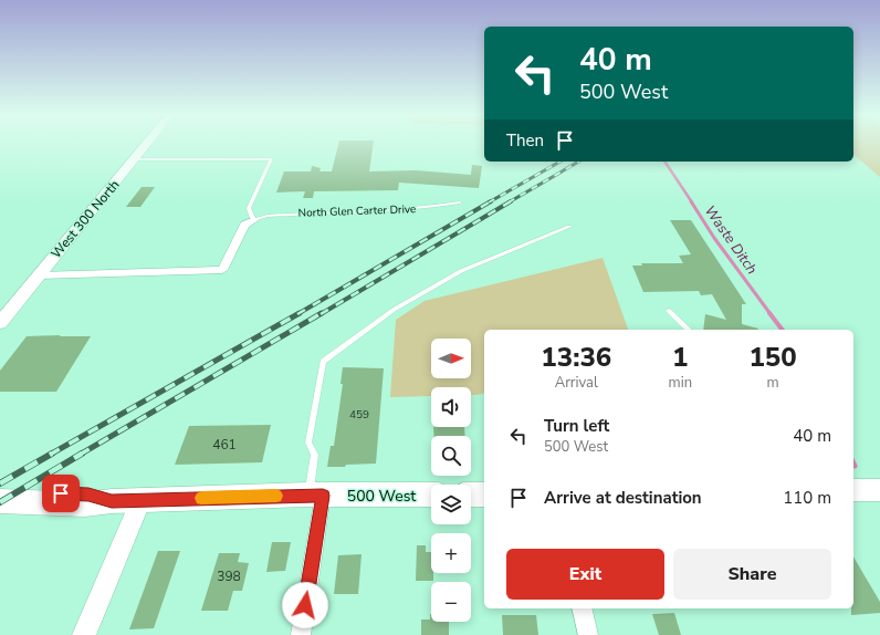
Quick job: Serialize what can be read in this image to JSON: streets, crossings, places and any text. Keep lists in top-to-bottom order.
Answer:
{
  "streets": {
    "main road": ["500 West"],
    "street": ["West 300 North"],
    "lane": ["North Glen Carter Drive"]
  },
  "water": ["Waste Ditch"],
  "house_numbers": ["459", "461", "398"],
  "north": "right",
  "page": {
    "turn": ["40 m", "500 West"],
    "then": "Then",
    "eta": [
      "13:36",
      "Arrival",
      "1",
      "min",
      "150",
      "m"
    ],
    "map_buttons": ["+", "−"],
    "list": [
      {
        "name": "Turn left",
        "note": "500 West",
        "value": "40 m"
      },
      {
        "name": "Arrive at destination",
        "value": "110 m"
      }
    ],
    "buttons": ["Exit", "Share"]
  }
}
